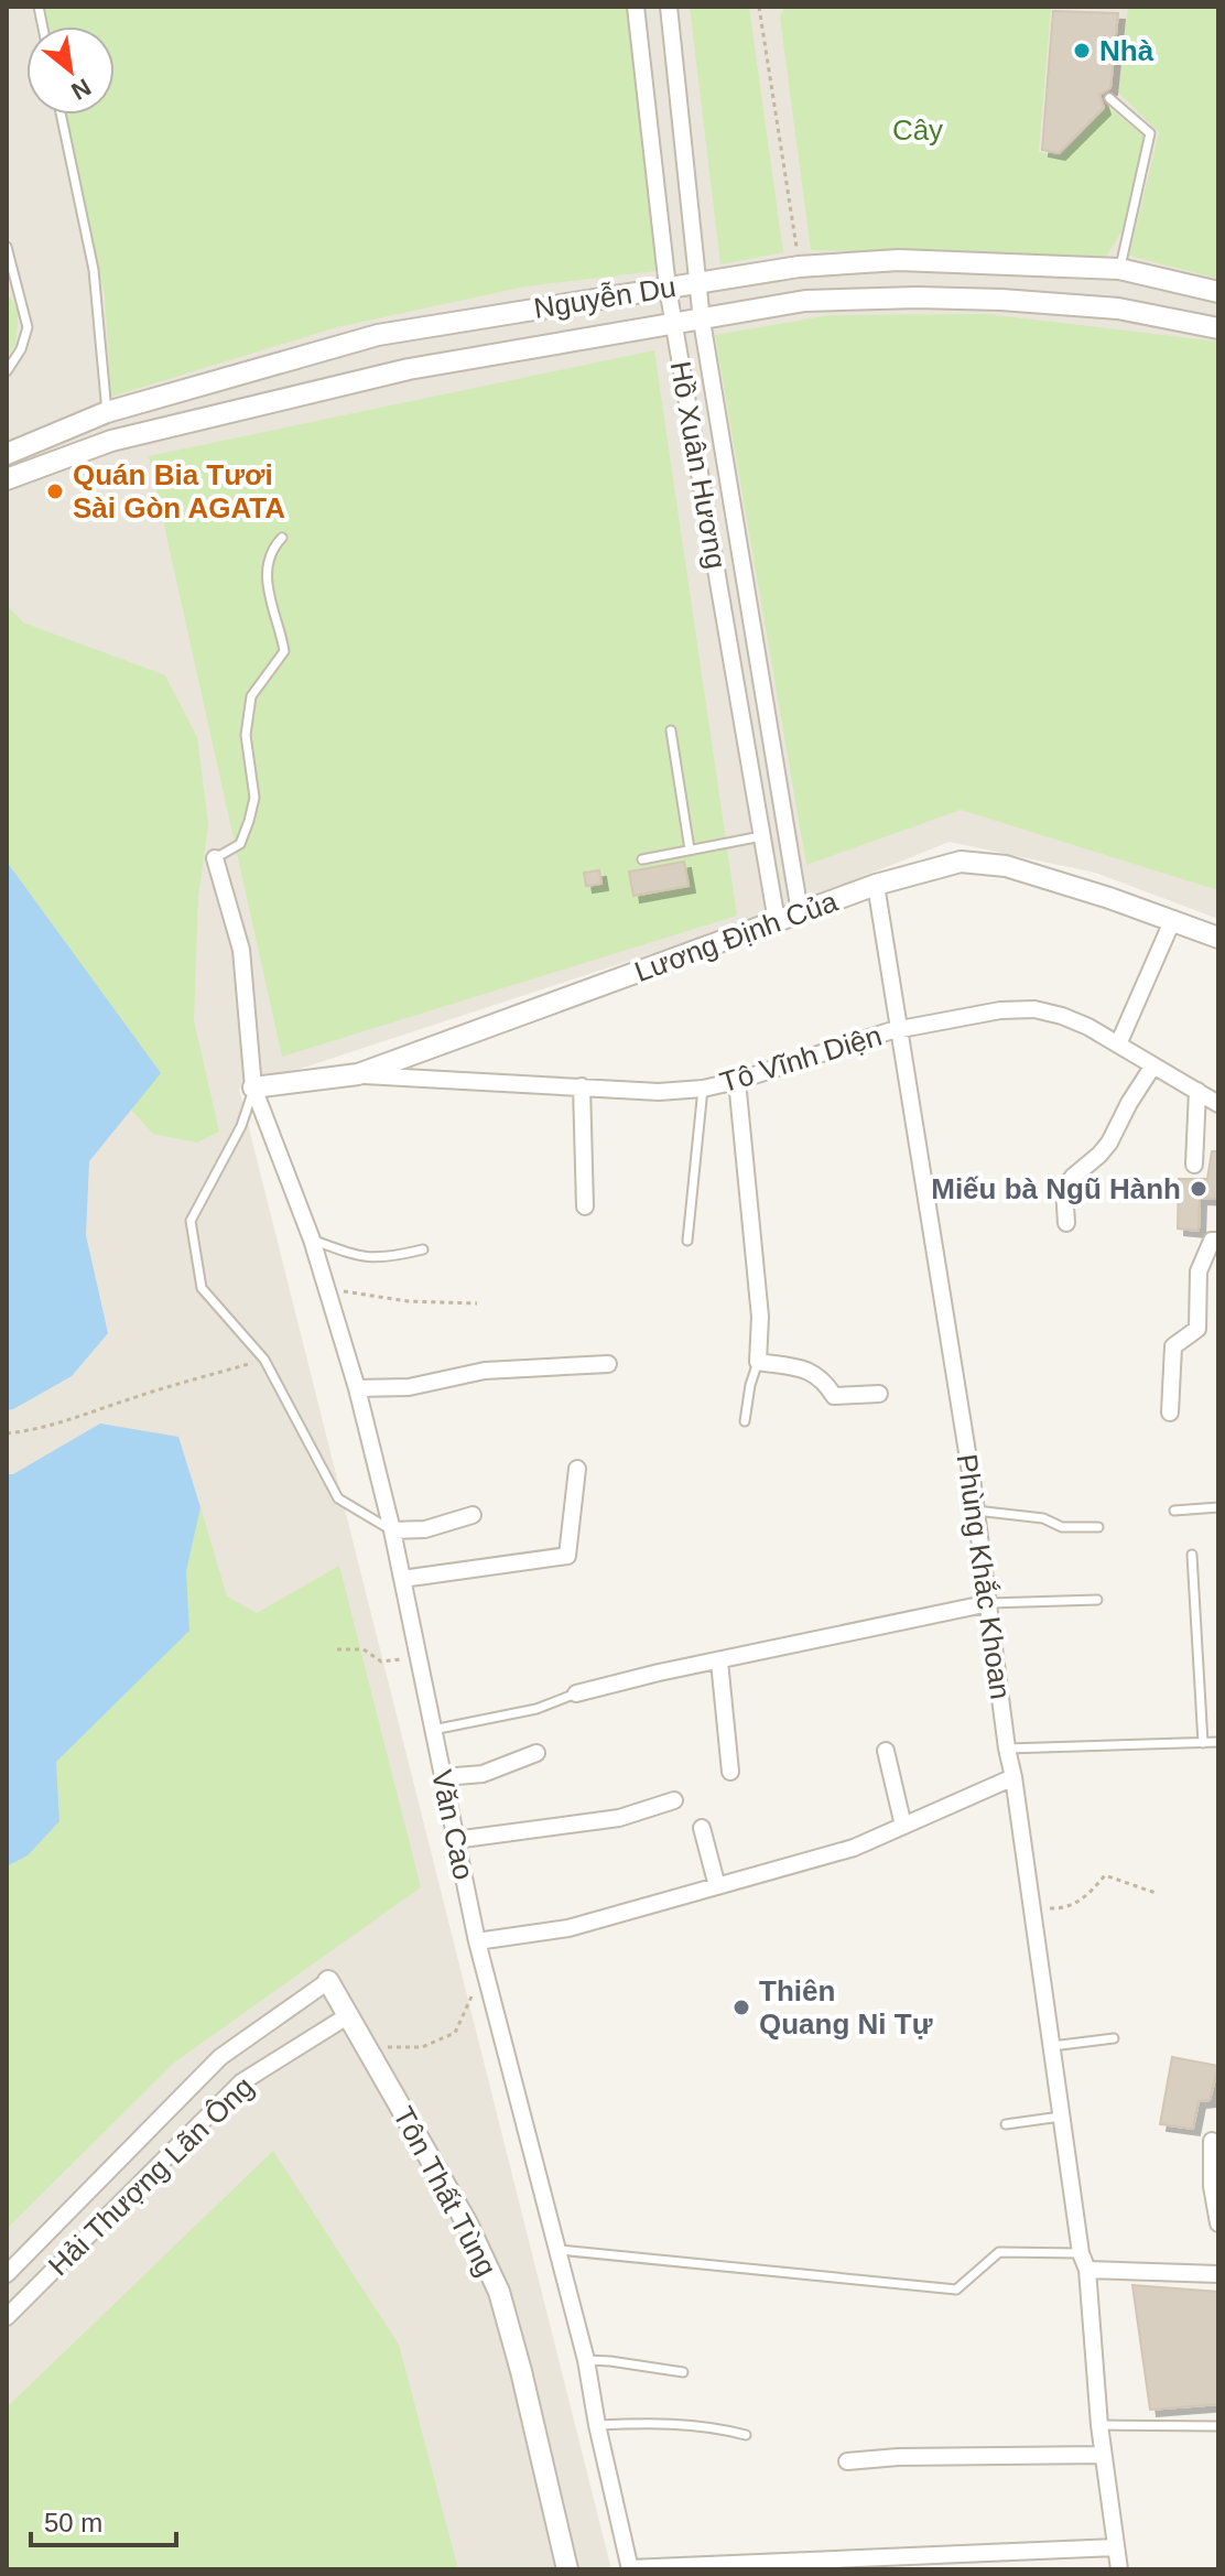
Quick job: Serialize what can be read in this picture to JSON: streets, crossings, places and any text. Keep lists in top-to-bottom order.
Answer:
{
  "streets": {
    "street": [
      "Nguyễn Du",
      "Hồ Xuân Hương",
      "Lương Định Của",
      "Tô Vĩnh Diện",
      "Phùng Khắc Khoan",
      "Văn Cao",
      "Hải Thượng Lãn Ông",
      "Tôn Thất Tùng"
    ]
  },
  "crossings": [
    ["Nguyễn Du", "Hồ Xuân Hương"],
    ["Hồ Xuân Hương", "Lương Định Của"],
    ["Lương Định Của", "Tô Vĩnh Diện"],
    ["Lương Định Của", "Phùng Khắc Khoan"],
    ["Lương Định Của", "Văn Cao"],
    ["Tô Vĩnh Diện", "Phùng Khắc Khoan"],
    ["Hải Thượng Lãn Ông", "Tôn Thất Tùng"]
  ],
  "parks": ["Cây"],
  "places": [
    "Nhà",
    "Quán Bia Tươi Sài Gòn AGATA",
    "Miếu bà Ngũ Hành",
    "Thiên Quang Ni Tự"
  ],
  "scale_bar": "50 m",
  "north": "bottom right"
}
